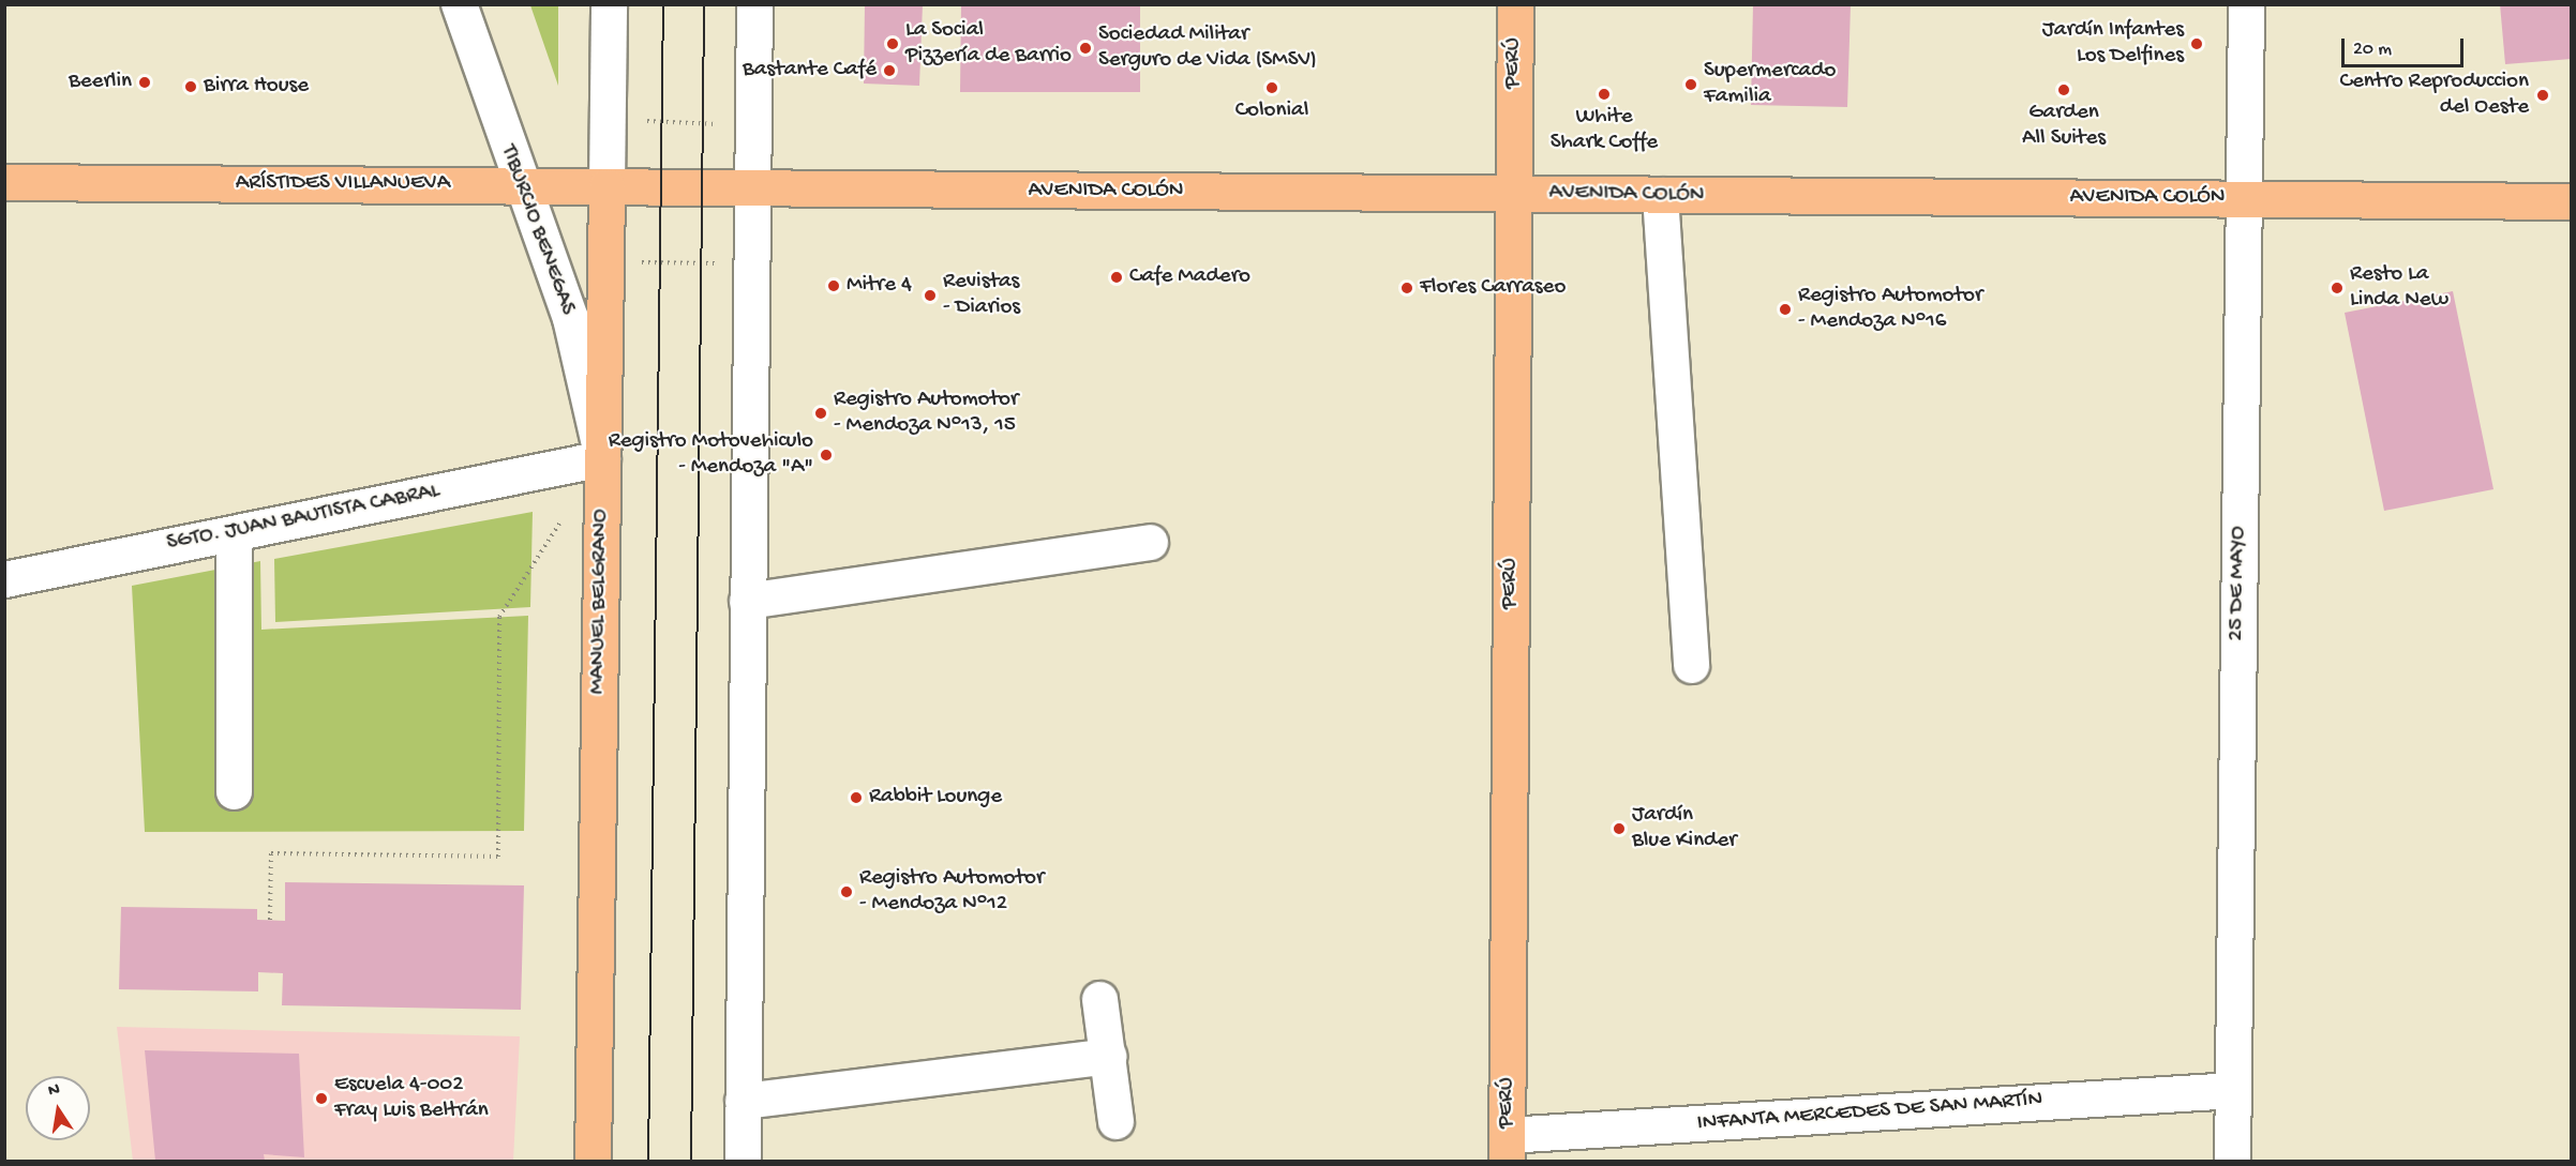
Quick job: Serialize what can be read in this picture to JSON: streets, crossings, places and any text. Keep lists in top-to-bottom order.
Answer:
{
  "streets": {
    "main road": [
      "PERÚ",
      "ARÍSTIDES VILLANUEVA",
      "AVENIDA COLÓN",
      "MANUEL BELGRANO"
    ],
    "street": [
      "TIBURCIO BENEGAS",
      "SGTO. JUAN BAUTISTA CABRAL",
      "25 DE MAYO",
      "INFANTA MERCEDES DE SAN MARTÍN"
    ]
  },
  "crossings": [
    ["PERÚ", "AVENIDA COLÓN"],
    ["PERÚ", "INFANTA MERCEDES DE SAN MARTÍN"],
    ["ARÍSTIDES VILLANUEVA", "AVENIDA COLÓN"],
    ["ARÍSTIDES VILLANUEVA", "TIBURCIO BENEGAS"],
    ["ARÍSTIDES VILLANUEVA", "MANUEL BELGRANO"],
    ["AVENIDA COLÓN", "25 DE MAYO"],
    ["TIBURCIO BENEGAS", "SGTO. JUAN BAUTISTA CABRAL"],
    ["TIBURCIO BENEGAS", "MANUEL BELGRANO"],
    ["SGTO. JUAN BAUTISTA CABRAL", "MANUEL BELGRANO"],
    ["25 DE MAYO", "INFANTA MERCEDES DE SAN MARTÍN"]
  ],
  "places": [
    "La Social Pizzería de Barrio",
    "Jardín Infantes Los Delfines",
    "Sociedad Militar Serguro de Vida (SMSV)",
    "Bastante Café",
    "Beerlin",
    "Supermercado Familia",
    "Birra House",
    "Colonial",
    "Garden All Suites",
    "White Shark Coffe",
    "Centro Reproduccion del Oeste",
    "Cafe Madero",
    "Mitre 4",
    "Flores Carraseo",
    "Resto La Linda New",
    "Revistas - Diarios",
    "Registro Automotor - Mendoza N°16",
    "Registro Automotor - Mendoza N°13, 15",
    "Registro Motovehiculo - Mendoza \"A\"",
    "Rabbit Lounge",
    "Jardín Blue Kinder",
    "Registro Automotor - Mendoza N°12",
    "Escuela 4-002 Fray Luis Beltrán"
  ],
  "scale_bar": "20 m",
  "north": "top"
}
